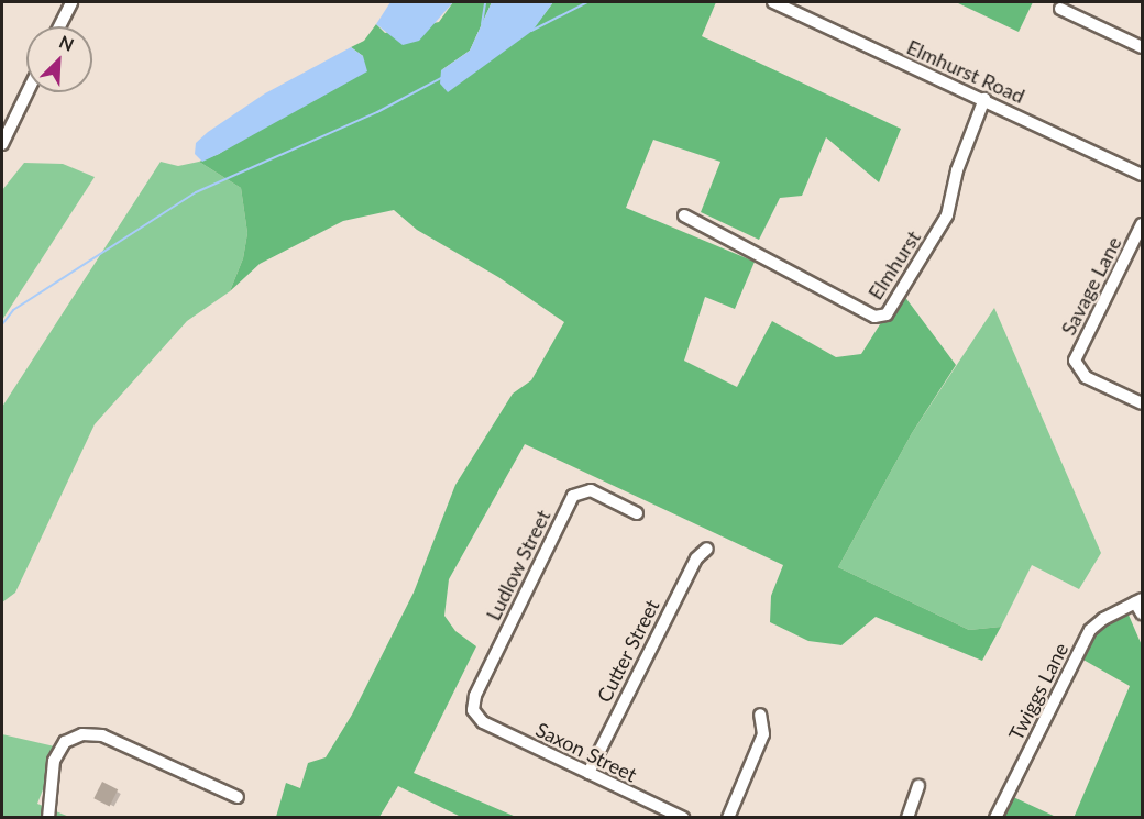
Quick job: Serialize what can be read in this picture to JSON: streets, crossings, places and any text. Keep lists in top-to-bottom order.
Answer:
{
  "streets": {
    "street": [
      "Elmhurst Road",
      "Elmhurst",
      "Savage Lane",
      "Ludlow Street",
      "Cutter Street",
      "Twiggs Lane",
      "Saxon Street"
    ]
  },
  "crossings": [
    ["Elmhurst Road", "Elmhurst"],
    ["Ludlow Street", "Saxon Street"],
    ["Cutter Street", "Saxon Street"]
  ],
  "north": "top right"
}
